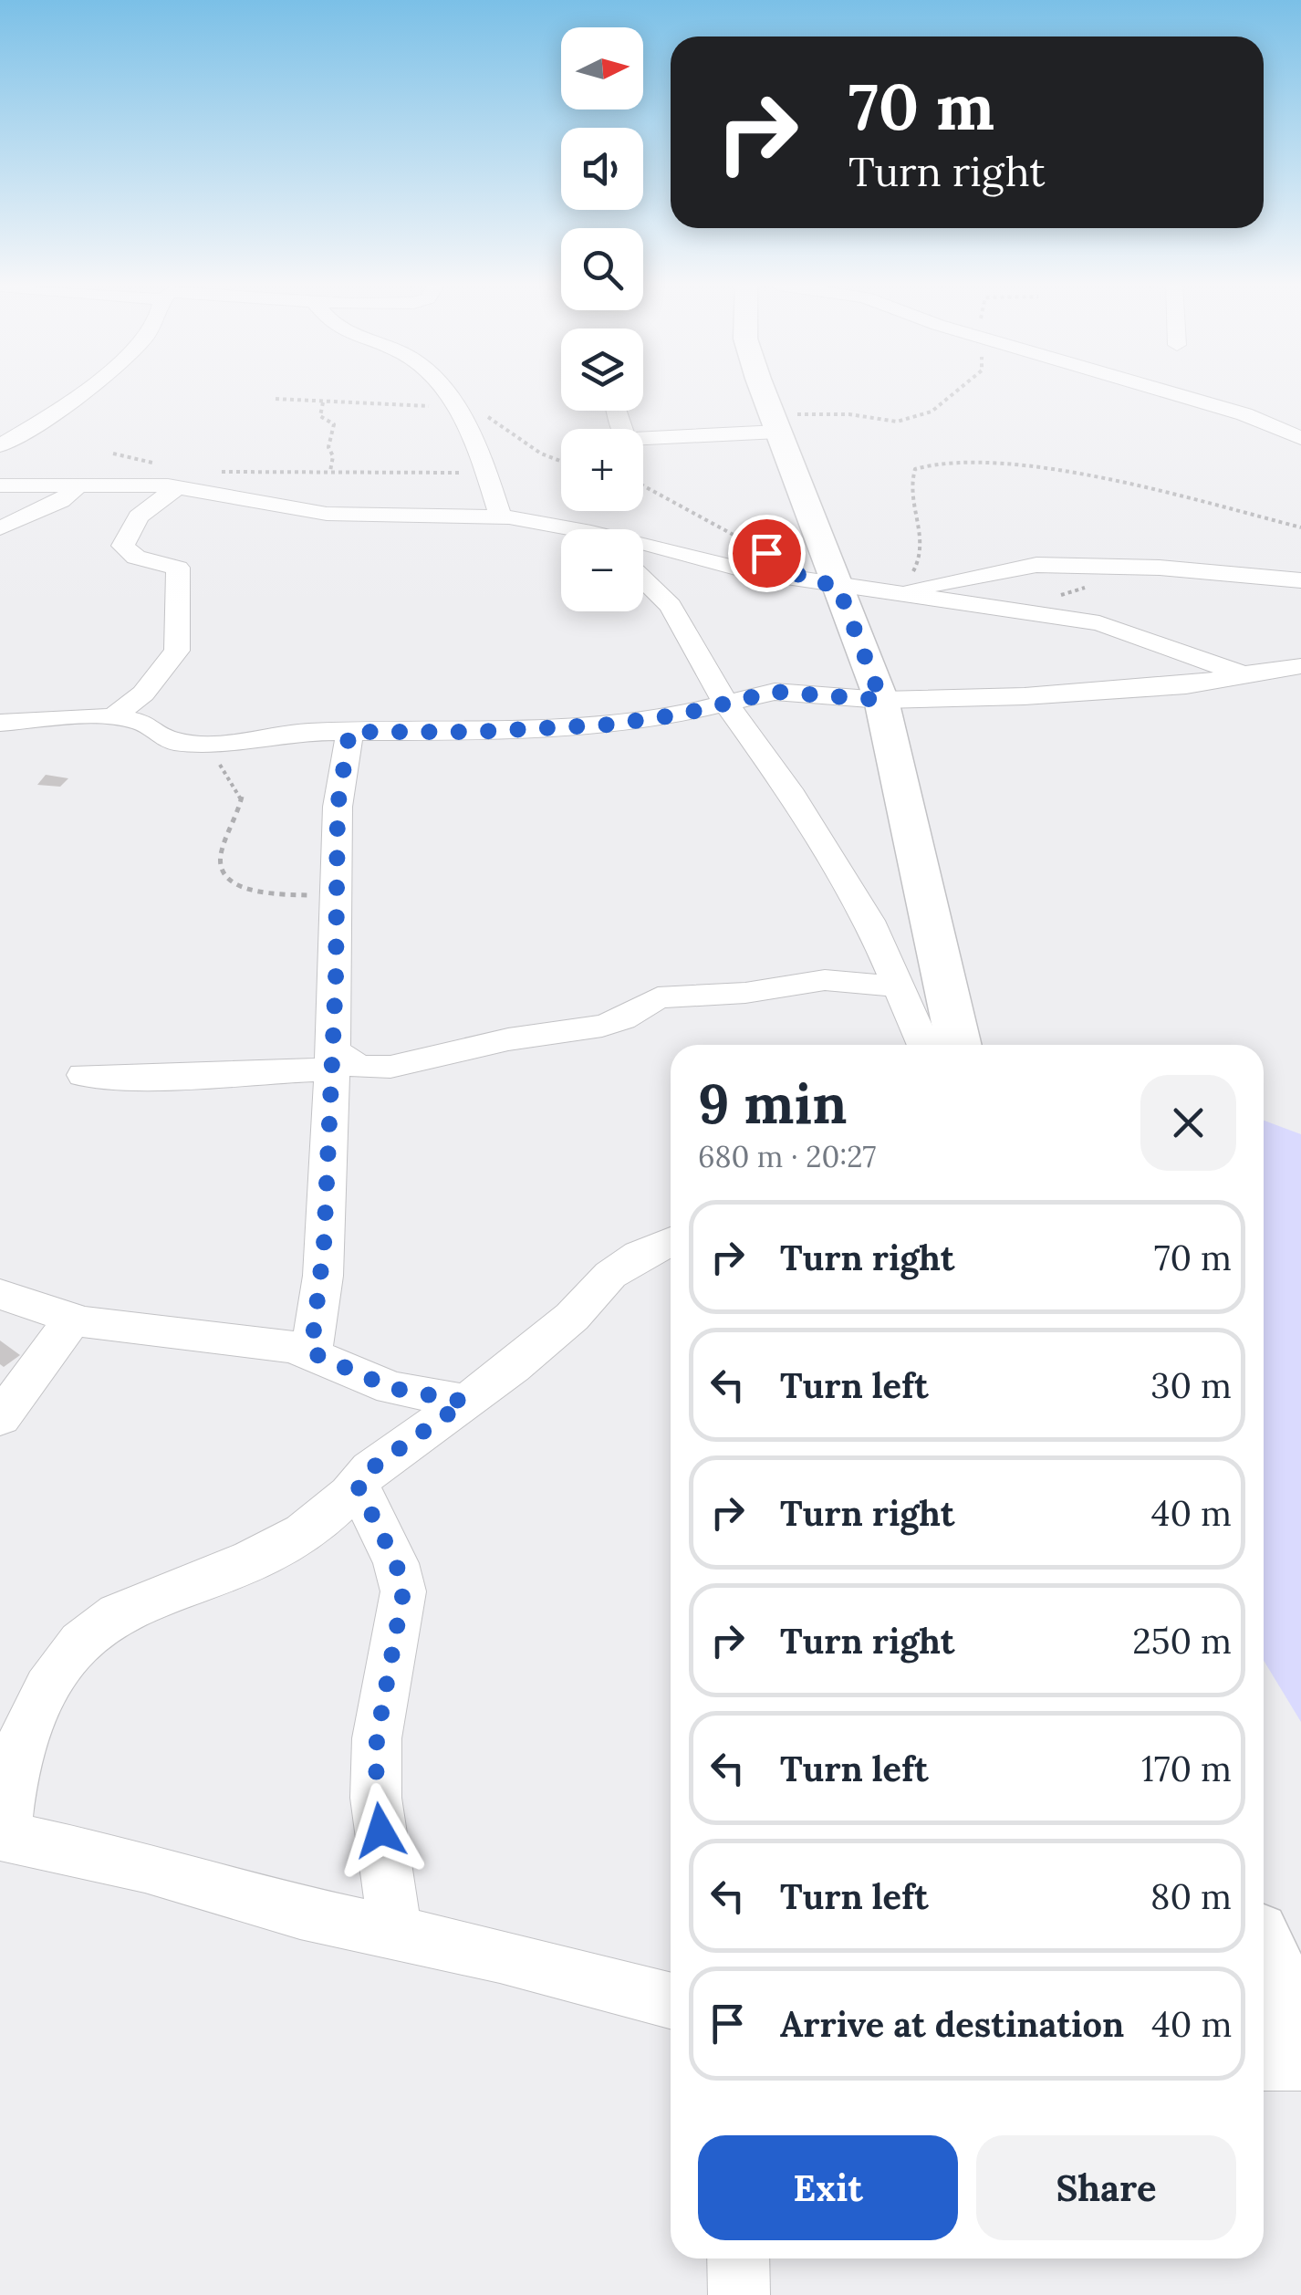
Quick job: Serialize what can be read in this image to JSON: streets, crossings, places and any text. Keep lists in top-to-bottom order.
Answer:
{
  "north": "right",
  "page": {
    "map_buttons": ["+", "−"],
    "turn": ["70 m", "Turn right"],
    "heading": ["9 min", "680 m · 20:27"],
    "list": [
      {
        "name": "Turn right",
        "value": "70 m"
      },
      {
        "name": "Turn left",
        "value": "30 m"
      },
      {
        "name": "Turn right",
        "value": "40 m"
      },
      {
        "name": "Turn right",
        "value": "250 m"
      },
      {
        "name": "Turn left",
        "value": "170 m"
      },
      {
        "name": "Turn left",
        "value": "80 m"
      },
      {
        "name": "Arrive at destination",
        "value": "40 m"
      }
    ],
    "buttons": ["Exit", "Share"]
  }
}
